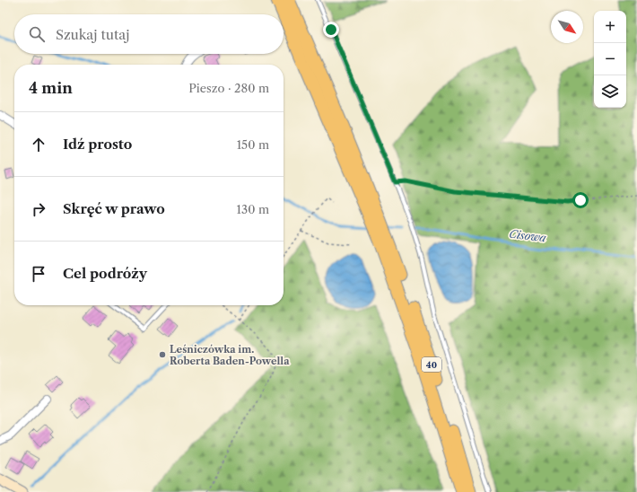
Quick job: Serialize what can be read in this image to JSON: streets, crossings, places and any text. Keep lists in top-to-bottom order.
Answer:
{
  "streets": {
    "main road": ["40"]
  },
  "water": ["Cisowa"],
  "places": ["Leśniczówka im. Roberta Baden-Powella"],
  "north": "bottom right",
  "page": {
    "map_buttons": ["+", "−"],
    "search": "Szukaj tutaj",
    "heading": ["4 min", "Pieszo · 280 m"],
    "list": [
      ["Idź prosto", "150 m"],
      ["Skręć w prawo", "130 m"],
      "Cel podróży"
    ]
  }
}
